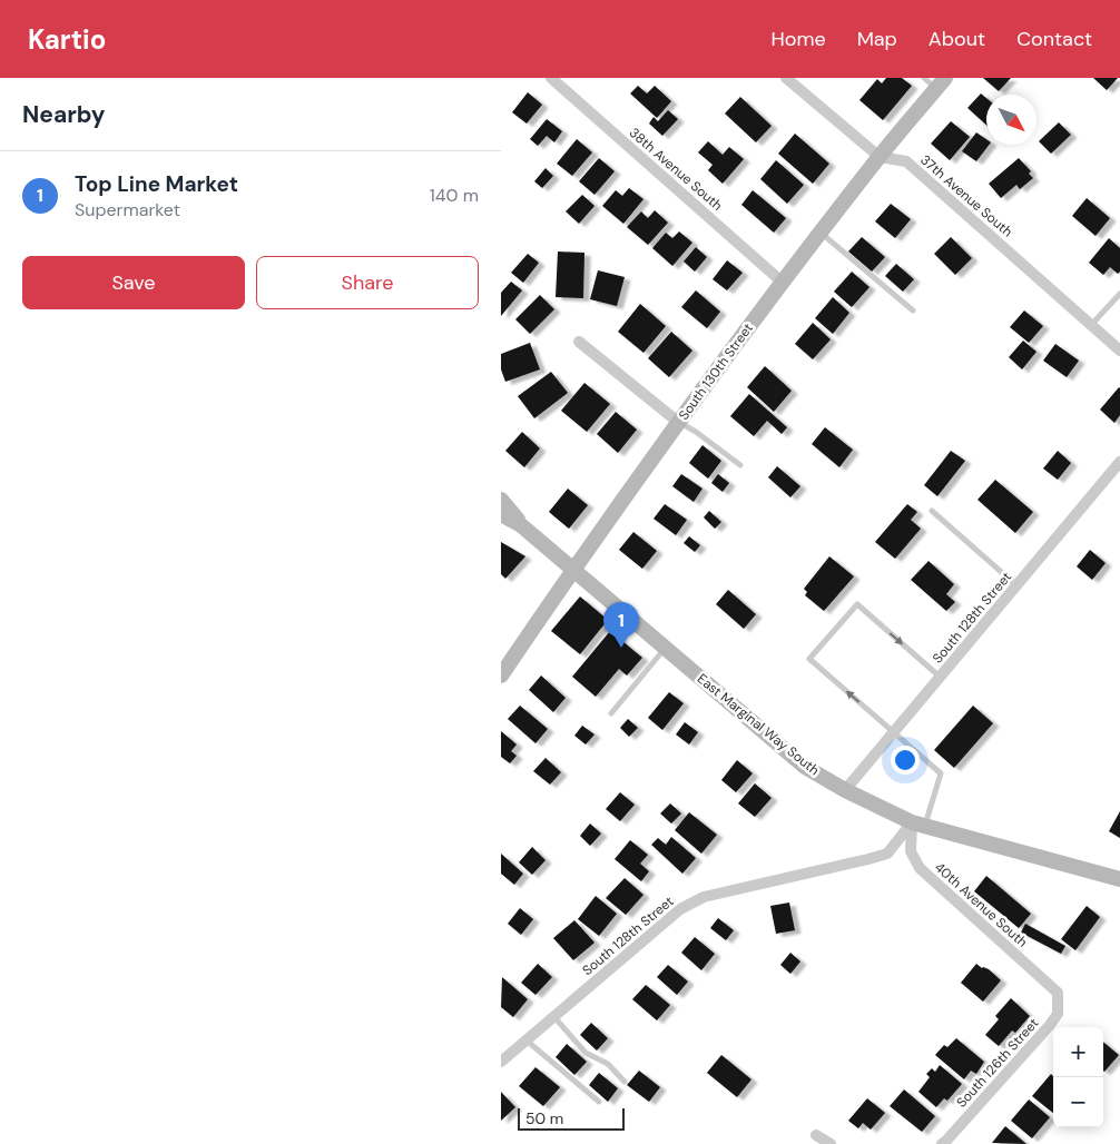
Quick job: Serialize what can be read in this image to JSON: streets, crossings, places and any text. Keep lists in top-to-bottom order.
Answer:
{
  "streets": {
    "street": [
      "38th Avenue South",
      "37th Avenue South",
      "South 130th Street",
      "South 128th Street",
      "East Marginal Way South",
      "40th Avenue South",
      "South 126th Street"
    ]
  },
  "crossings": [
    ["38th Avenue South", "South 130th Street"],
    ["37th Avenue South", "South 130th Street"],
    ["South 130th Street", "East Marginal Way South"],
    ["South 128th Street", "East Marginal Way South"],
    ["South 128th Street", "40th Avenue South"],
    ["East Marginal Way South", "40th Avenue South"],
    ["40th Avenue South", "South 126th Street"]
  ],
  "scale_bar": "50 m",
  "north": "bottom right",
  "page": {
    "header": "Kartio",
    "nav": [
      "Home",
      "Map",
      "About",
      "Contact"
    ],
    "heading": "Nearby",
    "list": [
      {
        "mark": "1",
        "name": "Top Line Market",
        "note": "Supermarket",
        "value": "140 m"
      }
    ],
    "buttons": ["Save", "Share"],
    "pins": "1",
    "map_buttons": ["+", "−"],
    "scale": "50 m"
  }
}
